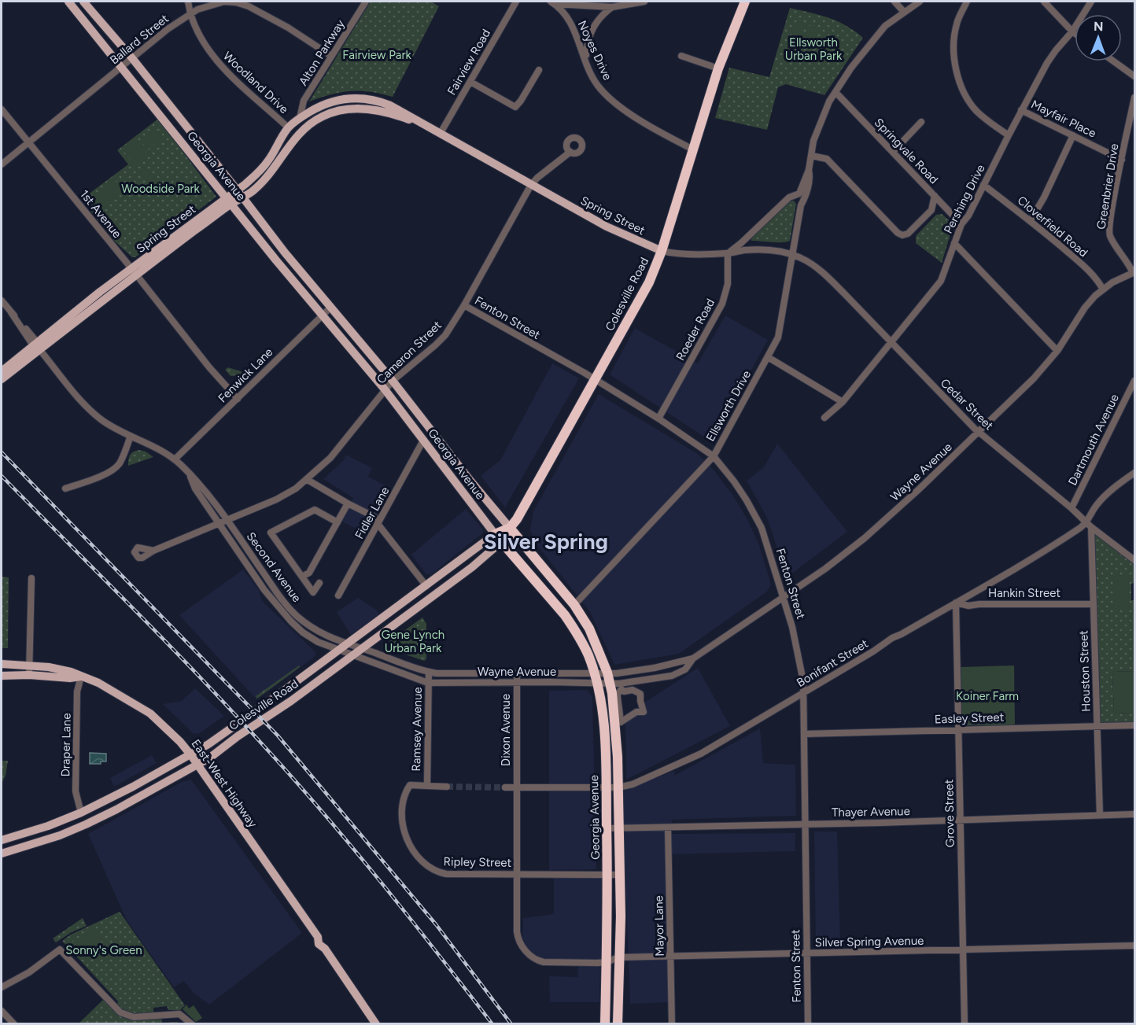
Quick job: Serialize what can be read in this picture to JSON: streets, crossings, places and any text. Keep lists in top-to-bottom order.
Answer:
{
  "streets": {
    "highway": ["Georgia Avenue", "Colesville Road"],
    "main road": ["Spring Street", "East-West Highway"],
    "street": [
      "Ballard Street",
      "Noyes Drive",
      "Alton Parkway",
      "Fairview Road",
      "Woodland Drive",
      "Mayfair Place",
      "Springvale Road",
      "Greenbrier Drive",
      "Pershing Drive",
      "1st Avenue",
      "Cloverfield Road",
      "Fenton Street",
      "Roeder Road",
      "Cameron Street",
      "Fenwick Lane",
      "Cedar Street",
      "Ellsworth Drive",
      "Dartmouth Avenue",
      "Wayne Avenue",
      "Fidler Lane",
      "Second Avenue",
      "Hankin Street",
      "Bonifant Street",
      "Houston Street",
      "Easley Street",
      "Ramsey Avenue",
      "Dixon Avenue",
      "Draper Lane",
      "Thayer Avenue",
      "Grove Street",
      "Ripley Street",
      "Mayor Lane",
      "Silver Spring Avenue"
    ]
  },
  "crossings": [
    ["Ballard Street", "Alton Parkway"],
    ["Ballard Street", "Woodland Drive"],
    ["Ballard Street", "Georgia Avenue"],
    ["Ballard Street", "1st Avenue"],
    ["Noyes Drive", "Colesville Road"],
    ["Alton Parkway", "Spring Street"],
    ["Fairview Road", "Spring Street"],
    ["Woodland Drive", "Spring Street"],
    ["Mayfair Place", "Greenbrier Drive"],
    ["Mayfair Place", "Pershing Drive"],
    ["Springvale Road", "Pershing Drive"],
    ["Springvale Road", "Ellsworth Drive"],
    ["Georgia Avenue", "Spring Street"],
    ["Georgia Avenue", "Colesville Road"],
    ["Georgia Avenue", "Cameron Street"],
    ["Georgia Avenue", "Fenwick Lane"],
    ["Georgia Avenue", "Ellsworth Drive"],
    ["Georgia Avenue", "Wayne Avenue"],
    ["Georgia Avenue", "Fidler Lane"],
    ["Georgia Avenue", "Bonifant Street"],
    ["Georgia Avenue", "Thayer Avenue"],
    ["Georgia Avenue", "Ripley Street"],
    ["Georgia Avenue", "Silver Spring Avenue"],
    ["Greenbrier Drive", "Wayne Avenue"],
    ["Pershing Drive", "Cloverfield Road"],
    ["Pershing Drive", "Cedar Street"],
    ["1st Avenue", "Spring Street"],
    ["1st Avenue", "Fenwick Lane"],
    ["Spring Street", "Colesville Road"],
    ["Spring Street", "Roeder Road"],
    ["Spring Street", "Cameron Street"],
    ["Spring Street", "Cedar Street"],
    ["Spring Street", "Ellsworth Drive"],
    ["Spring Street", "Second Avenue"],
    ["Cloverfield Road", "Wayne Avenue"],
    ["Colesville Road", "Fenton Street"],
    ["Colesville Road", "Wayne Avenue"],
    ["Colesville Road", "Second Avenue"],
    ["Colesville Road", "Draper Lane"],
    ["Colesville Road", "East-West Highway"],
    ["Fenton Street", "Roeder Road"],
    ["Fenton Street", "Cameron Street"],
    ["Fenton Street", "Ellsworth Drive"],
    ["Fenton Street", "Wayne Avenue"],
    ["Fenton Street", "Bonifant Street"],
    ["Fenton Street", "Easley Street"],
    ["Fenton Street", "Thayer Avenue"],
    ["Fenton Street", "Silver Spring Avenue"],
    ["Roeder Road", "Ellsworth Drive"],
    ["Cameron Street", "Second Avenue"],
    ["Fenwick Lane", "Second Avenue"],
    ["Cedar Street", "Ellsworth Drive"],
    ["Cedar Street", "Dartmouth Avenue"],
    ["Cedar Street", "Wayne Avenue"],
    ["Cedar Street", "Bonifant Street"],
    ["Cedar Street", "Houston Street"],
    ["Wayne Avenue", "Second Avenue"],
    ["Wayne Avenue", "Ramsey Avenue"],
    ["Wayne Avenue", "Dixon Avenue"],
    ["Hankin Street", "Bonifant Street"],
    ["Hankin Street", "Houston Street"],
    ["Hankin Street", "Grove Street"],
    ["Bonifant Street", "Houston Street"],
    ["Bonifant Street", "Dixon Avenue"],
    ["Bonifant Street", "Grove Street"],
    ["Houston Street", "Easley Street"],
    ["Houston Street", "Thayer Avenue"],
    ["Easley Street", "Grove Street"],
    ["Ramsey Avenue", "Ripley Street"],
    ["Dixon Avenue", "Ripley Street"],
    ["Dixon Avenue", "Silver Spring Avenue"],
    ["Draper Lane", "East-West Highway"],
    ["Thayer Avenue", "Grove Street"],
    ["Thayer Avenue", "Mayor Lane"],
    ["Grove Street", "Silver Spring Avenue"],
    ["Mayor Lane", "Silver Spring Avenue"]
  ],
  "districts": ["Silver Spring"],
  "parks": [
    "Ellsworth Urban Park",
    "Fairview Park",
    "Woodside Park",
    "Gene Lynch Urban Park",
    "Koiner Farm",
    "Sonny's Green"
  ],
  "north": "top"
}
